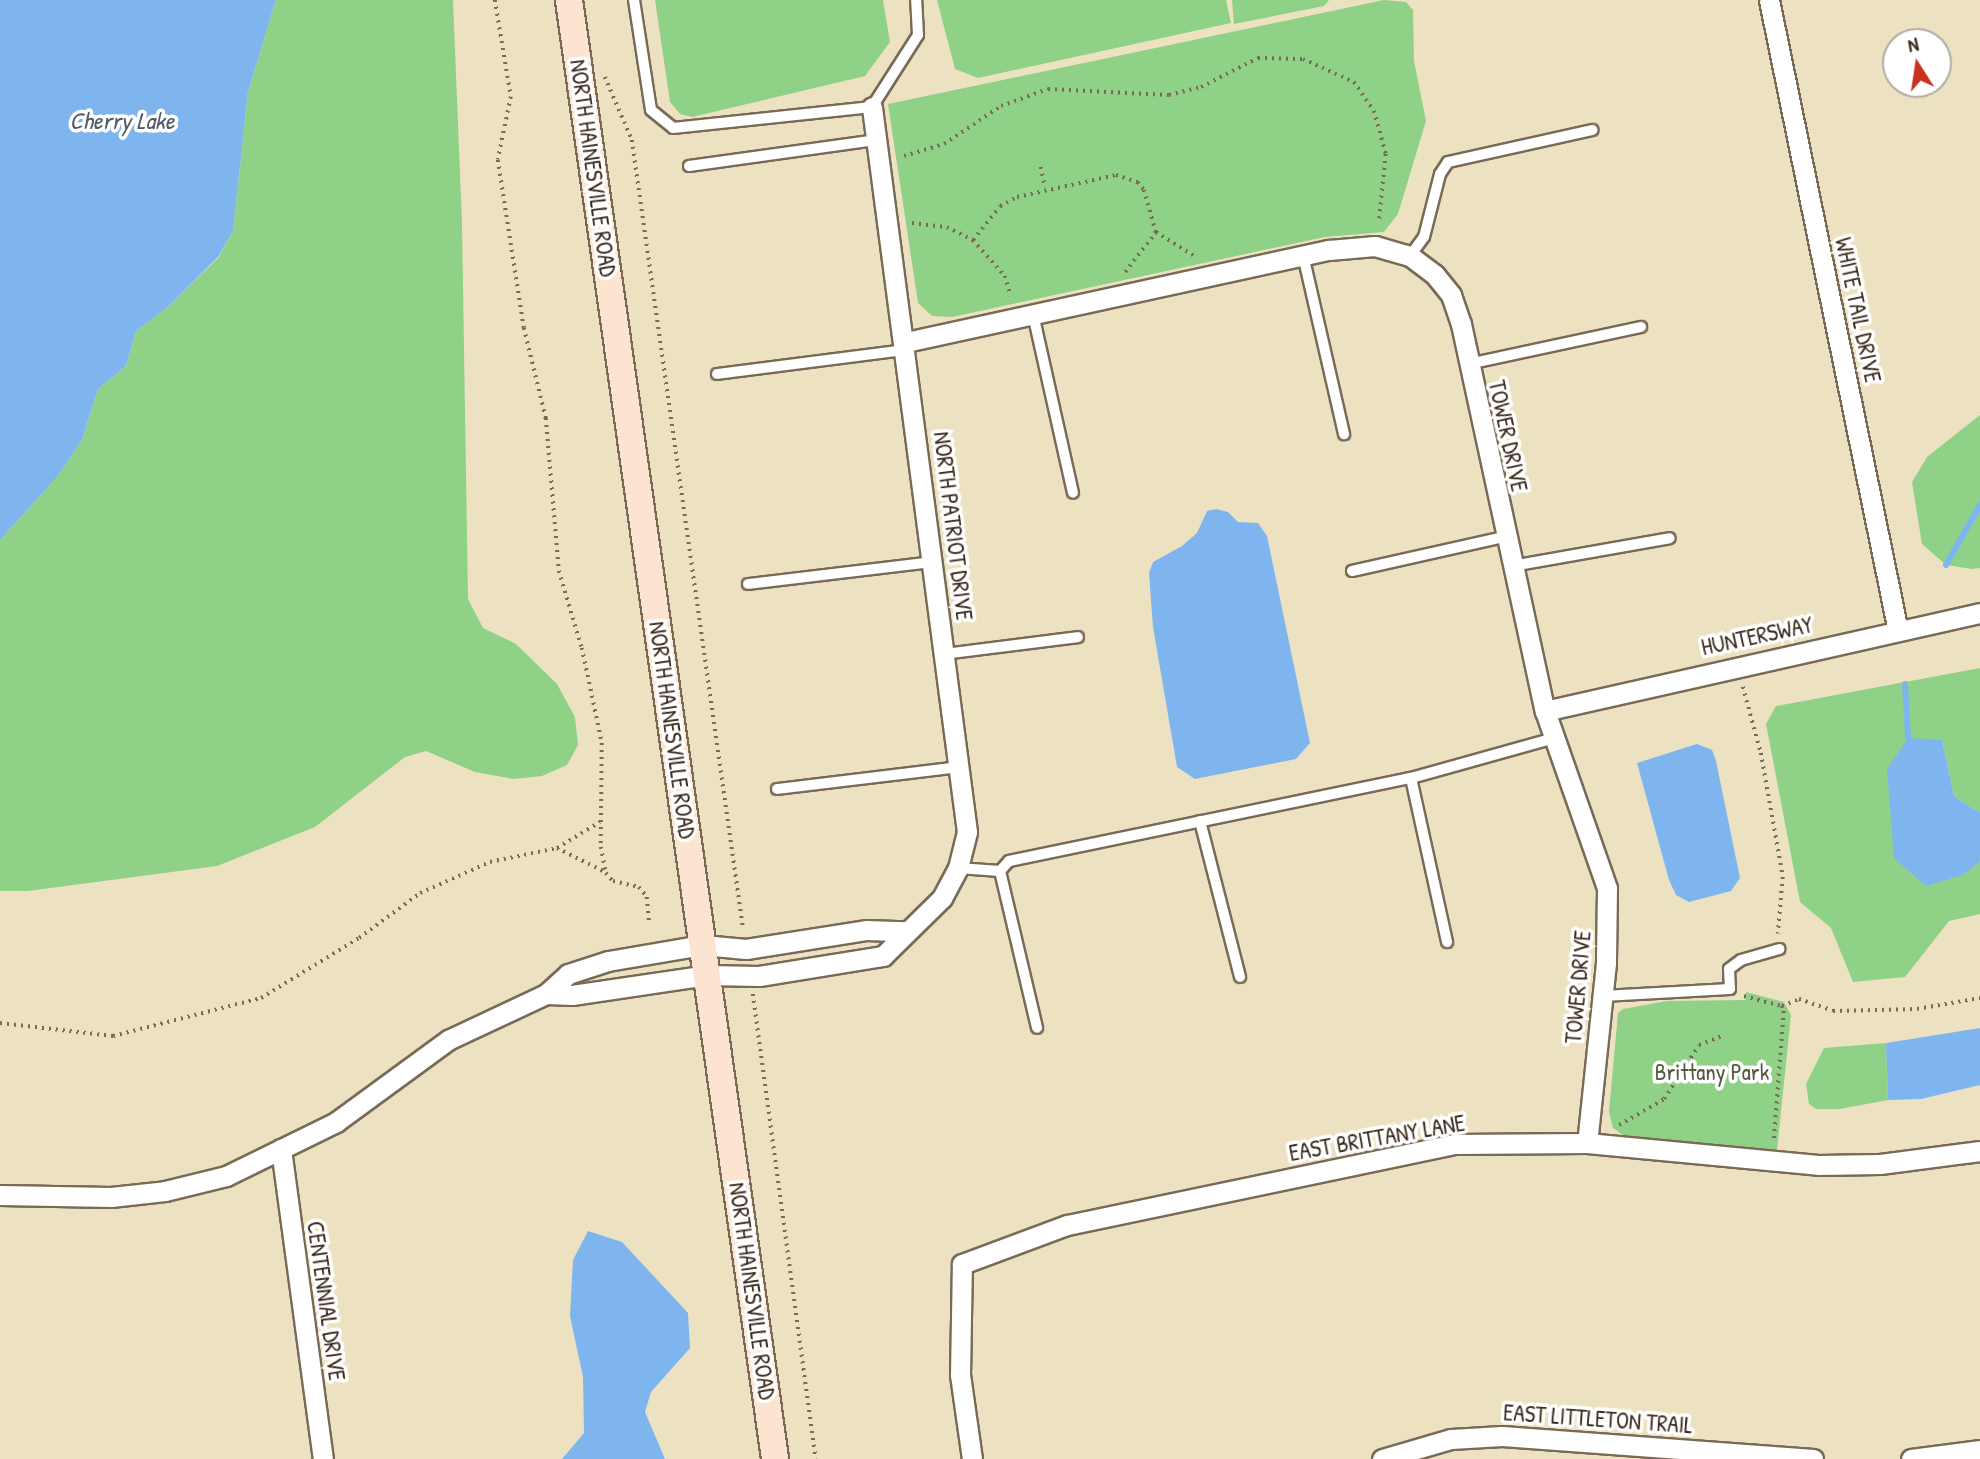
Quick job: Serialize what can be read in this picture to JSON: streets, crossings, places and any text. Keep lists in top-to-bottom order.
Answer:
{
  "streets": {
    "main road": ["NORTH HAINESVILLE ROAD"],
    "street": [
      "WHITE TAIL DRIVE",
      "TOWER DRIVE",
      "NORTH PATRIOT DRIVE",
      "HUNTERSWAY",
      "EAST BRITTANY LANE",
      "CENTENNIAL DRIVE",
      "EAST LITTLETON TRAIL"
    ]
  },
  "crossings": [
    ["NORTH HAINESVILLE ROAD", "NORTH PATRIOT DRIVE"],
    ["WHITE TAIL DRIVE", "HUNTERSWAY"],
    ["TOWER DRIVE", "NORTH PATRIOT DRIVE"],
    ["TOWER DRIVE", "HUNTERSWAY"],
    ["TOWER DRIVE", "EAST BRITTANY LANE"]
  ],
  "water": ["Cherry Lake"],
  "parks": ["Brittany Park"],
  "north": "top"
}
